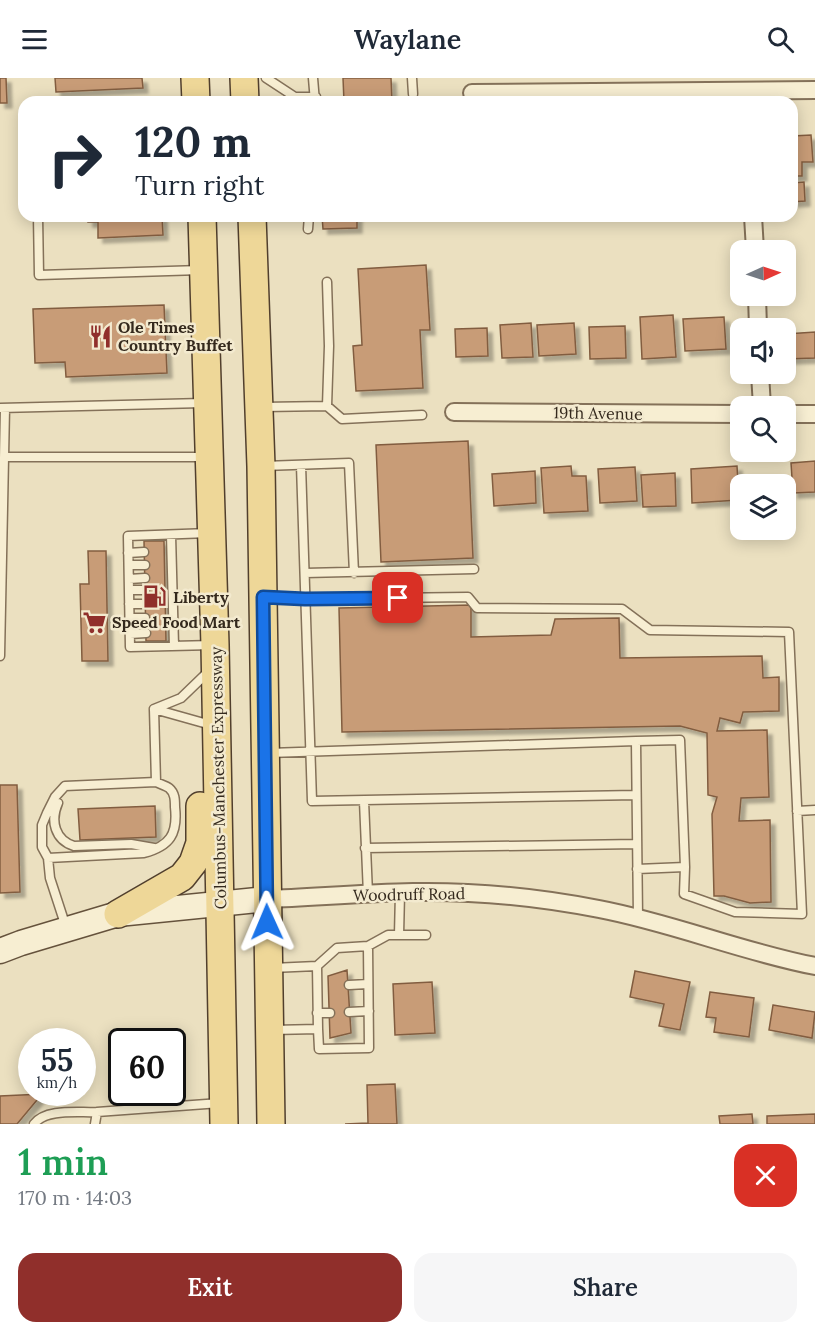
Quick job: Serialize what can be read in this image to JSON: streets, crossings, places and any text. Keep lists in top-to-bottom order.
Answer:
{
  "streets": {
    "main road": ["Columbus-Manchester Expressway"],
    "street": ["19th Avenue", "Woodruff Road"]
  },
  "crossings": [
    ["Columbus-Manchester Expressway", "Woodruff Road"]
  ],
  "places": {
    "restaurant": ["Ole Times Country Buffet"],
    "fuel station": ["Liberty"],
    "supermarket": ["Speed Food Mart"]
  },
  "north": "right",
  "page": {
    "header": "Waylane",
    "turn": ["120 m", "Turn right"],
    "speed": "55 km/h",
    "limit": "60",
    "heading": ["1 min", "170 m · 14:03"],
    "buttons": ["Exit", "Share"]
  }
}
